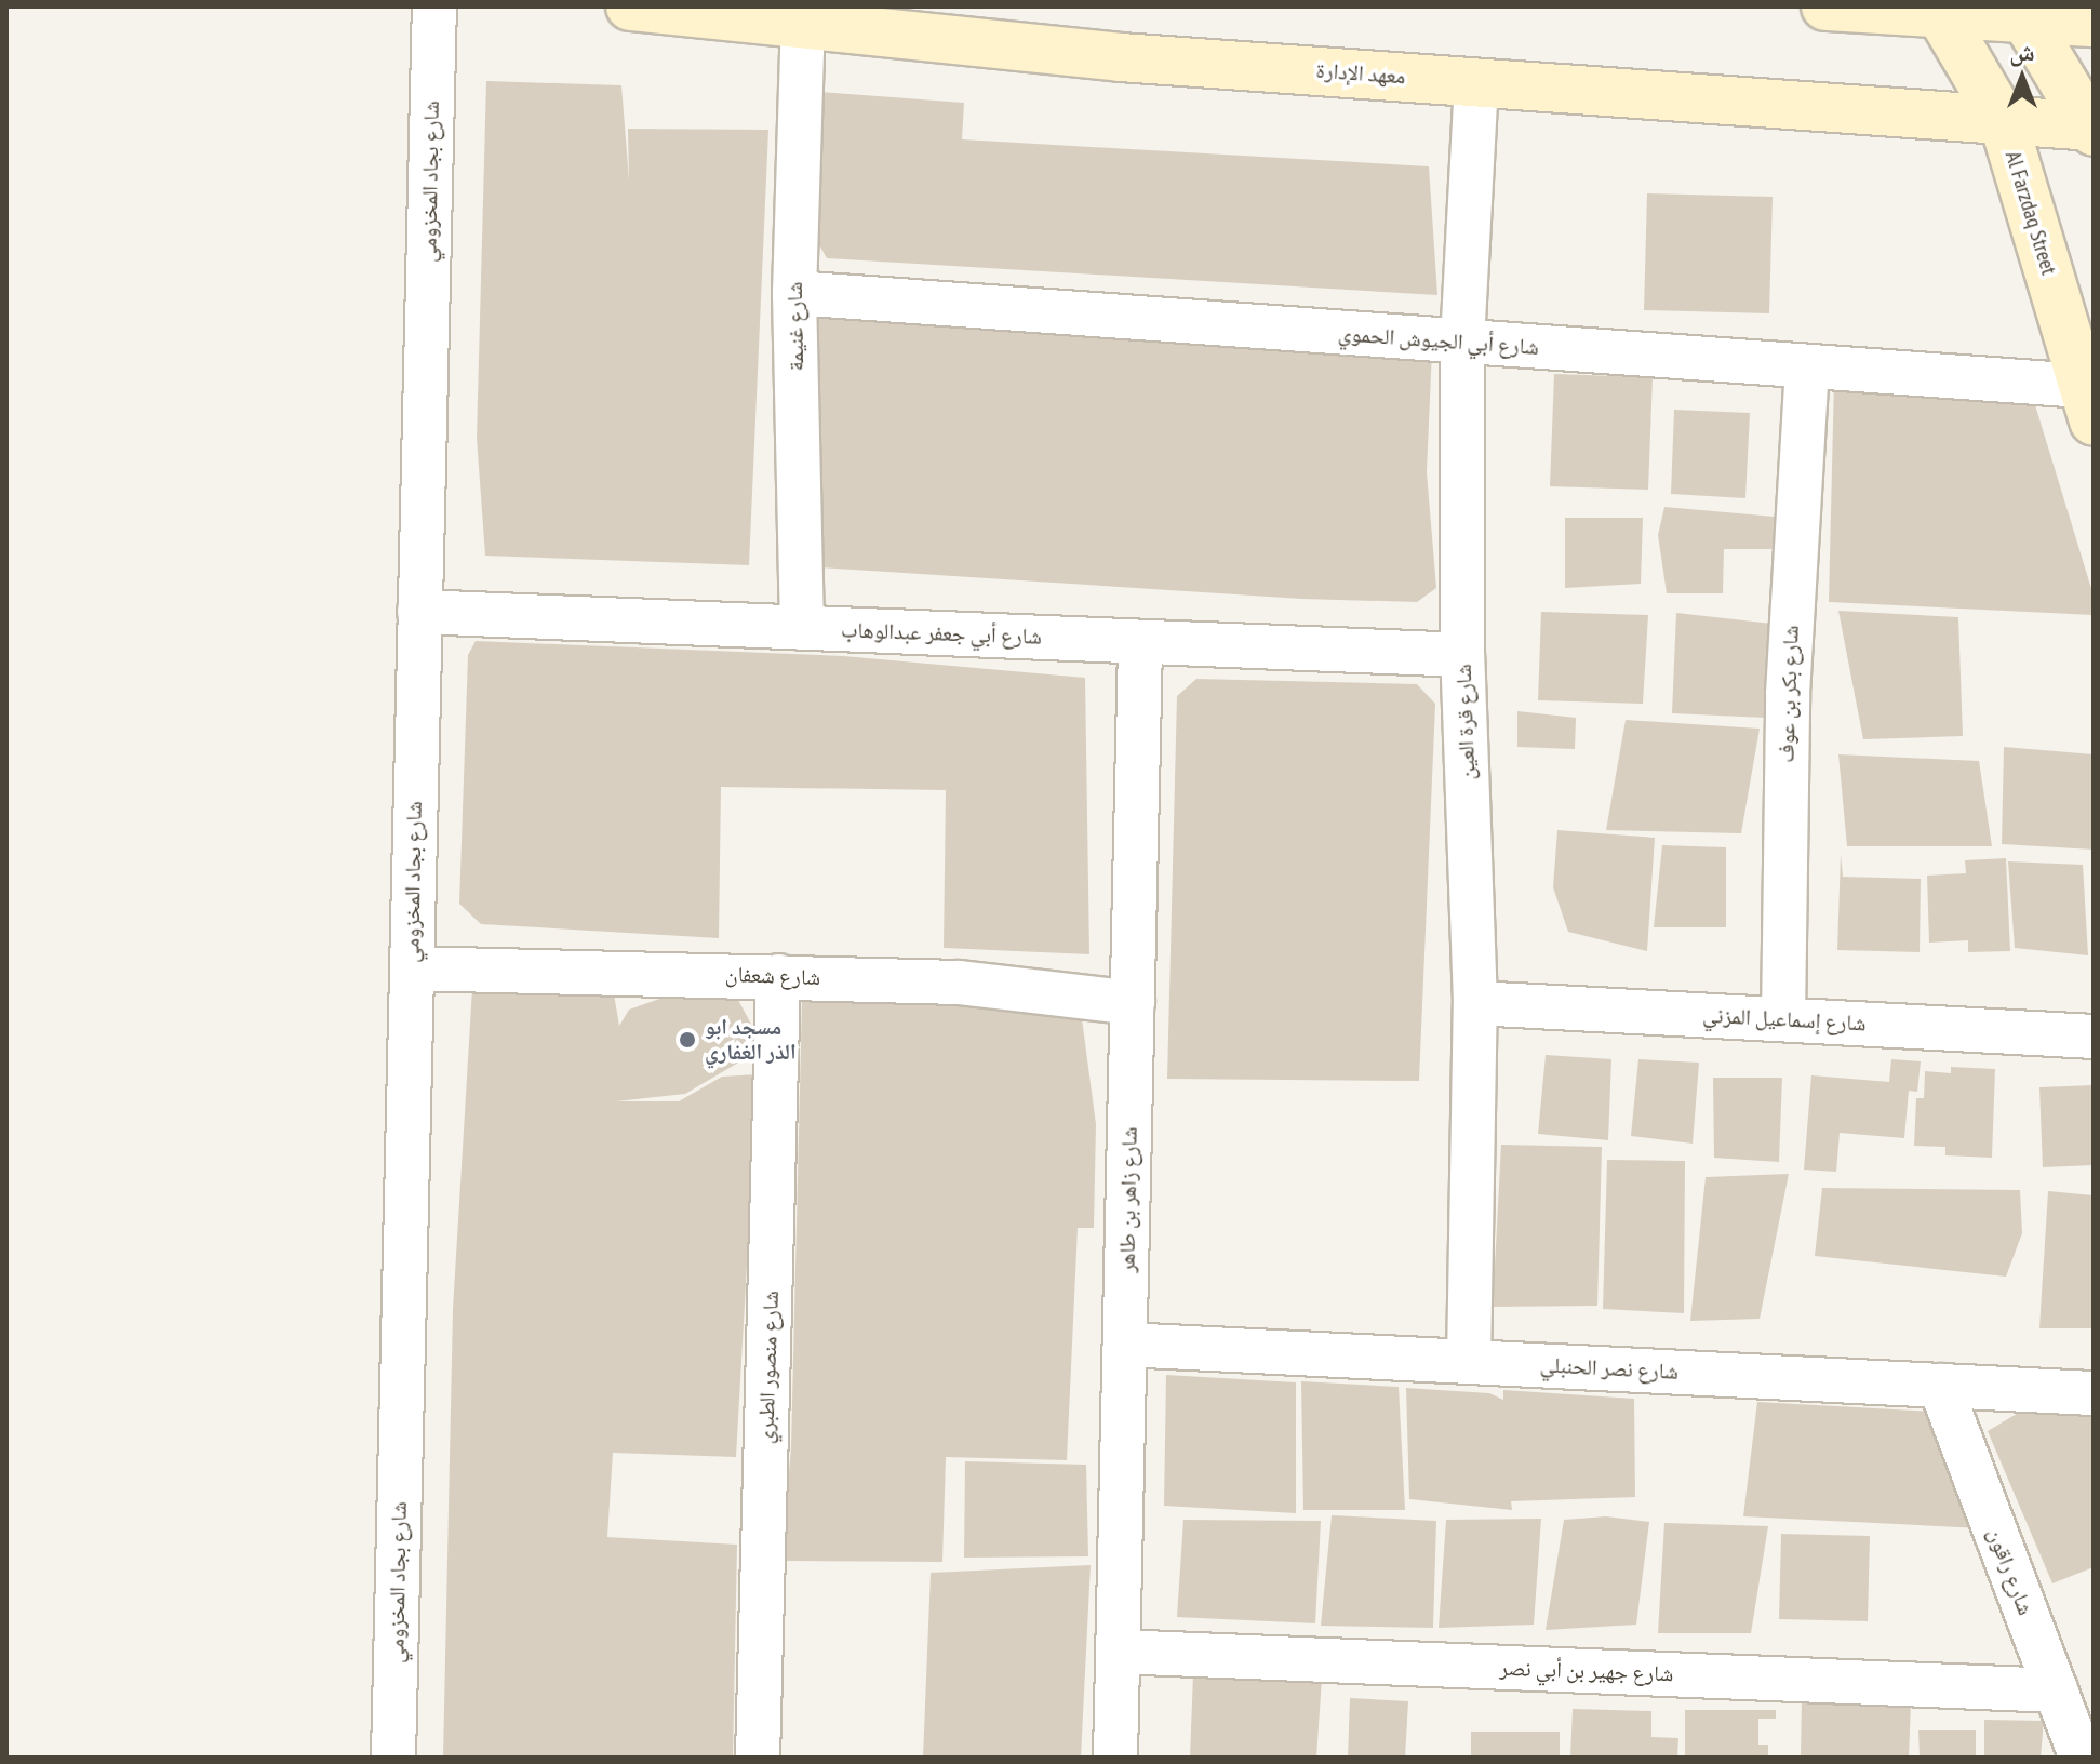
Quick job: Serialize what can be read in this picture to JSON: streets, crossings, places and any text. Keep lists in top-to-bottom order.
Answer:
{
  "streets": {
    "main road": ["معهد الإدارة", "Al Farzdaq Street"],
    "street": [
      "شارع بجاد المخزومي",
      "شارع غنيمة",
      "شارع أبي الجيوش الحموي",
      "شارع أبي جعفر عبدالوهاب",
      "شارع بكر بن عوف",
      "شارع قرة العين",
      "شارع شعفان",
      "شارع إسماعيل المزني",
      "شارع زاهر بن طاهر",
      "شارع منصور الطبري",
      "شارع نصر الحنبلي",
      "شارع راقون",
      "شارع جهير بن أبي نصر"
    ]
  },
  "crossings": [
    ["معهد الإدارة", "Al Farzdaq Street"],
    ["معهد الإدارة", "شارع غنيمة"],
    ["معهد الإدارة", "شارع قرة العين"],
    ["شارع بجاد المخزومي", "شارع أبي جعفر عبدالوهاب"],
    ["شارع بجاد المخزومي", "شارع شعفان"],
    ["Al Farzdaq Street", "شارع أبي الجيوش الحموي"],
    ["شارع غنيمة", "شارع أبي الجيوش الحموي"],
    ["شارع غنيمة", "شارع أبي جعفر عبدالوهاب"],
    ["شارع أبي الجيوش الحموي", "شارع بكر بن عوف"],
    ["شارع أبي الجيوش الحموي", "شارع قرة العين"],
    ["شارع أبي جعفر عبدالوهاب", "شارع قرة العين"],
    ["شارع أبي جعفر عبدالوهاب", "شارع زاهر بن طاهر"],
    ["شارع بكر بن عوف", "شارع إسماعيل المزني"],
    ["شارع قرة العين", "شارع إسماعيل المزني"],
    ["شارع قرة العين", "شارع نصر الحنبلي"],
    ["شارع شعفان", "شارع زاهر بن طاهر"],
    ["شارع شعفان", "شارع منصور الطبري"],
    ["شارع زاهر بن طاهر", "شارع نصر الحنبلي"],
    ["شارع زاهر بن طاهر", "شارع جهير بن أبي نصر"],
    ["شارع نصر الحنبلي", "شارع راقون"],
    ["شارع راقون", "شارع جهير بن أبي نصر"]
  ],
  "places": ["مسجد ابو الذر الغفاري"],
  "north": "top"
}
